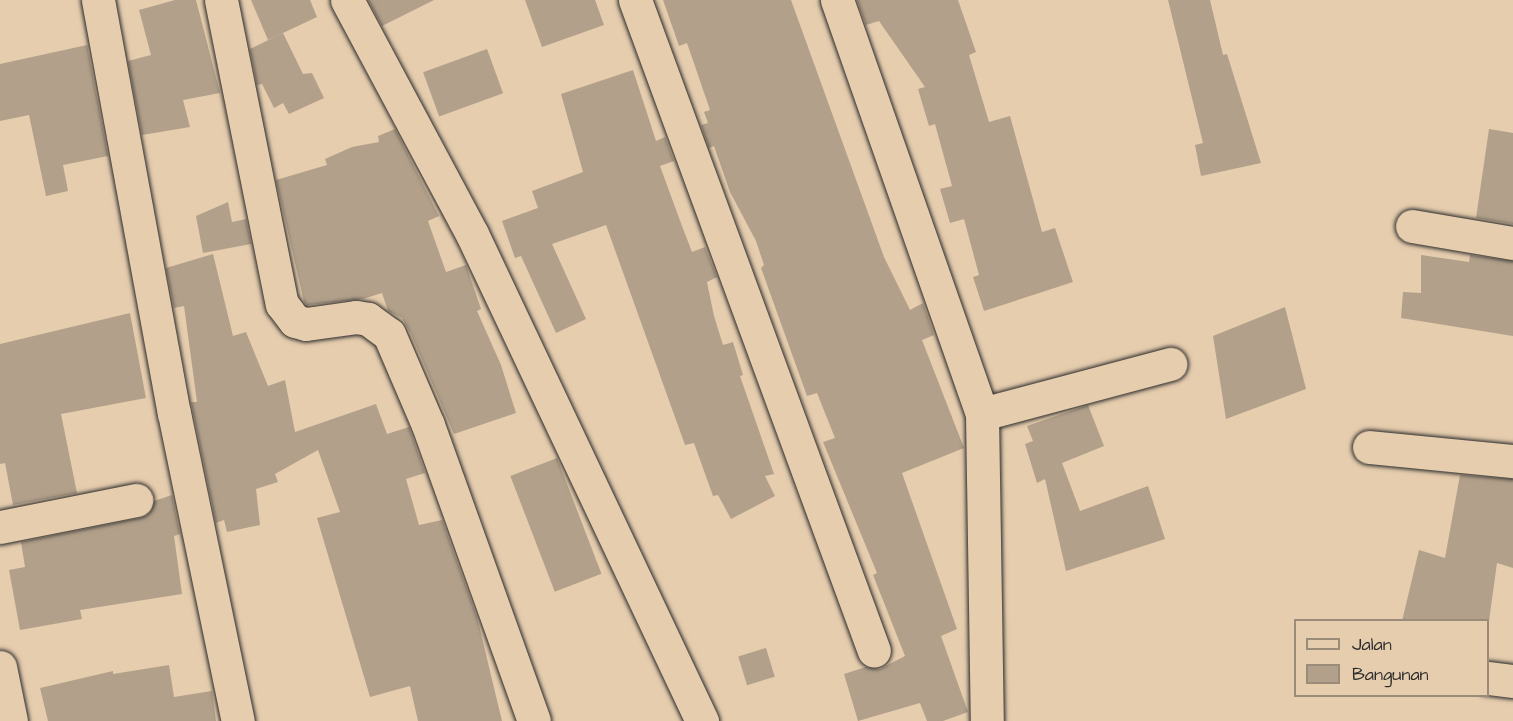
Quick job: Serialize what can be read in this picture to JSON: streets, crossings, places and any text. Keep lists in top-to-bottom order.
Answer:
{
  "legend": ["Jalan", "Bangunan"]
}
